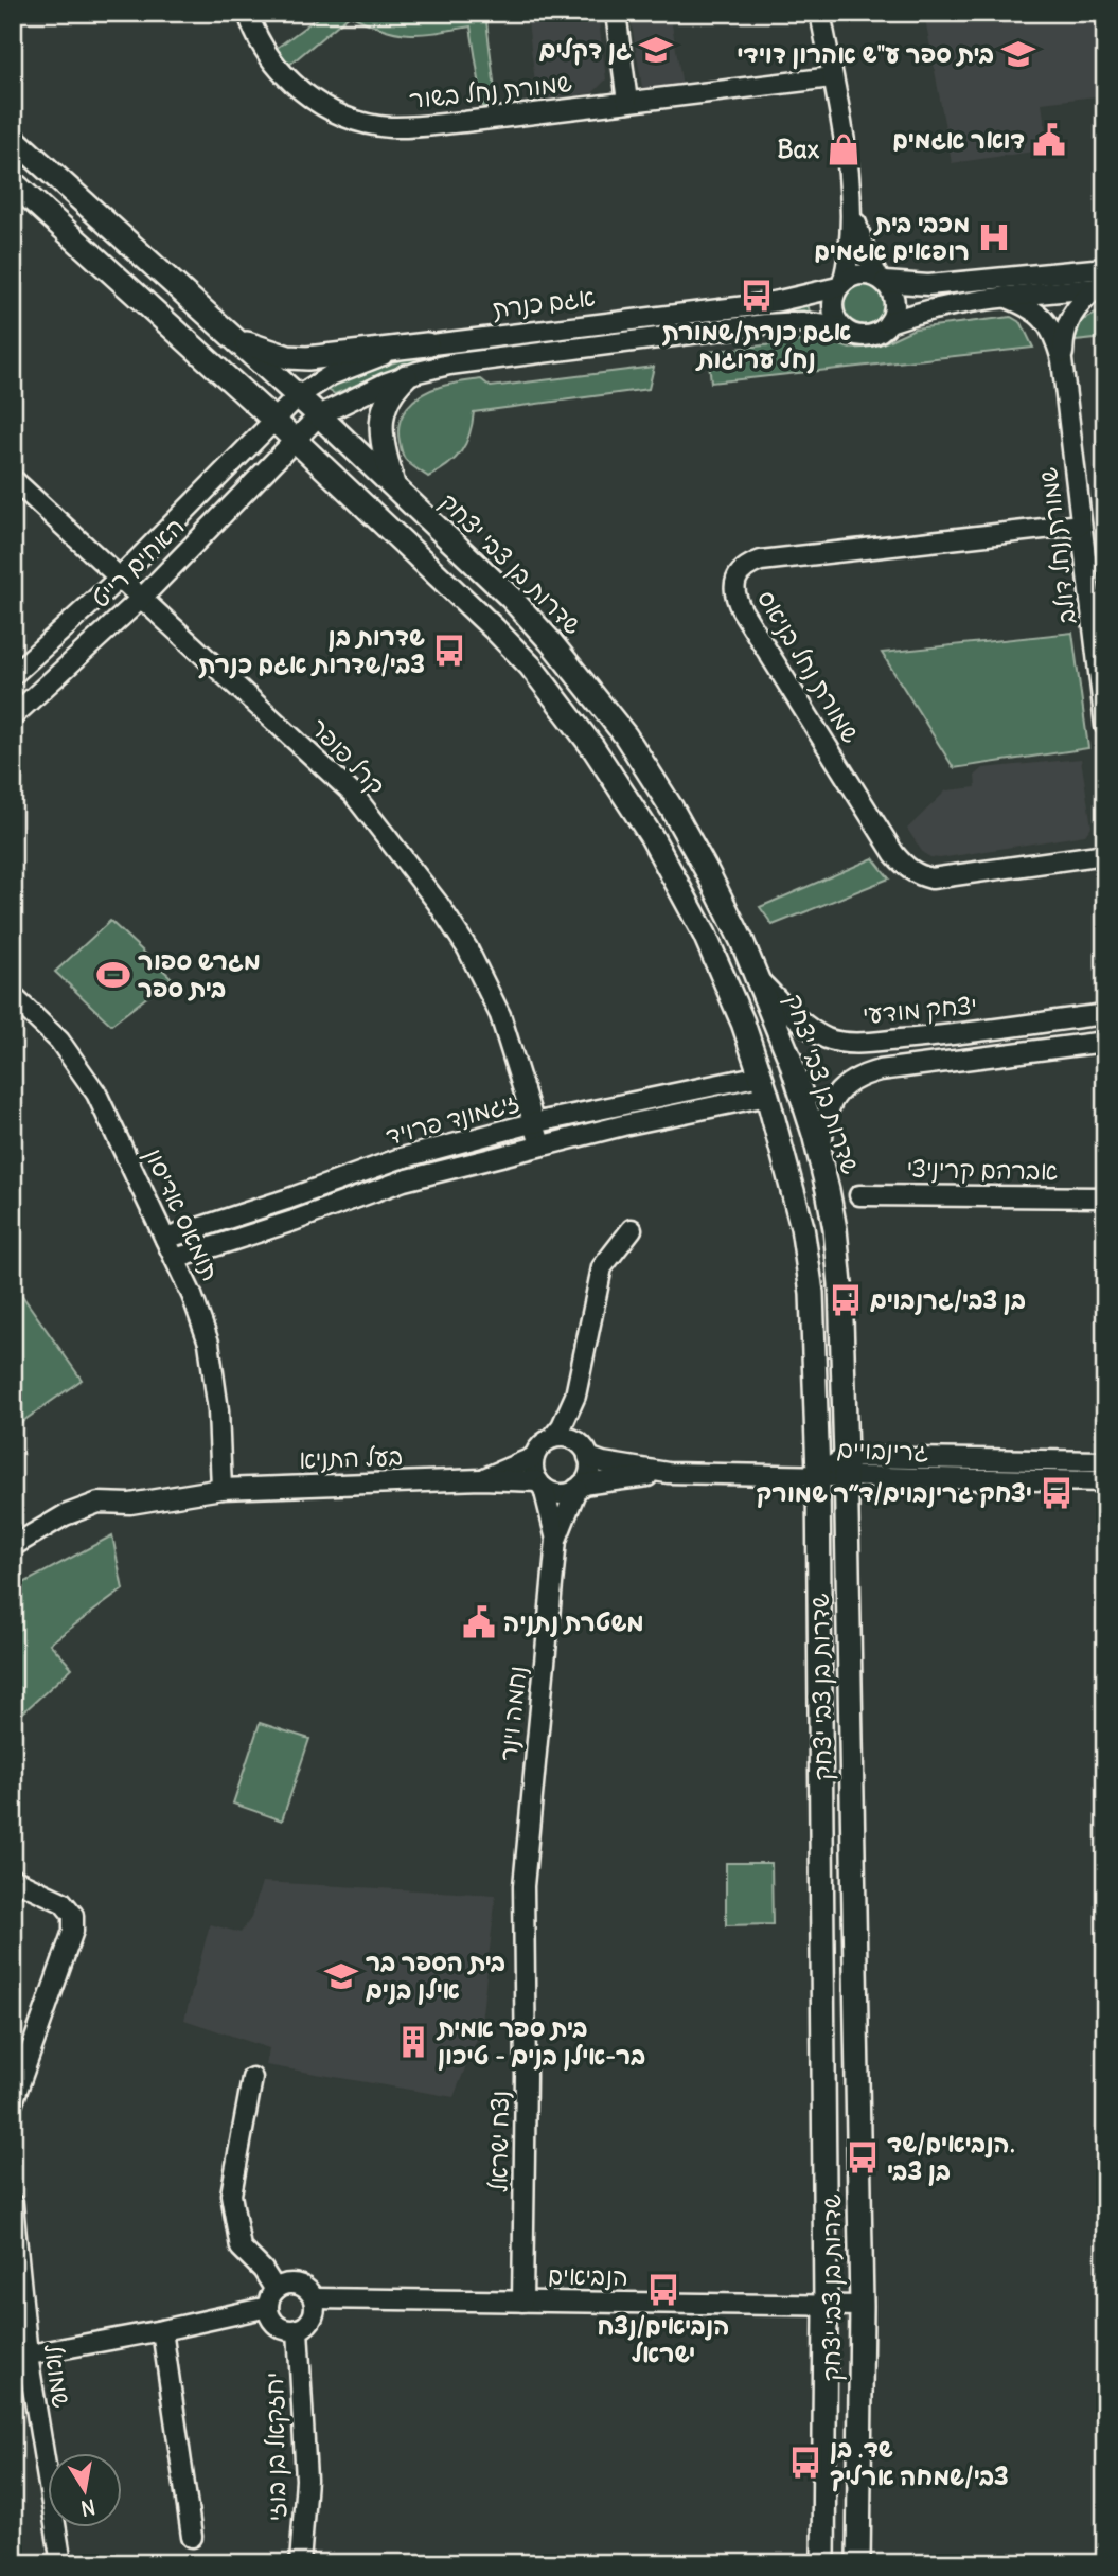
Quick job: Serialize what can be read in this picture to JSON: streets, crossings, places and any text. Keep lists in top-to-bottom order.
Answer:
{
  "streets": {
    "main road": ["שדרות בן צבי יצחק"],
    "street": [
      "שמורת נחל בשור",
      "אגם כנרת",
      "שמורת נחל דולב",
      "האחים רייט",
      "שמורת נחל בניאס",
      "קרל פופר",
      "יצחק מודעי",
      "זיגמונד פרויד",
      "אברהם קריניצי",
      "תומאס אדיסון",
      "גרינבויים",
      "בעל התניא",
      "נחמה וינר",
      "נצח ישראל",
      "הנביאים",
      "שמואל",
      "יחזקאל בן בוזי"
    ]
  },
  "crossings": [
    ["אגם כנרת", "האחים רייט"],
    ["אגם כנרת", "שדרות בן צבי יצחק"],
    ["שמורת נחל דולב", "שמורת נחל בניאס"],
    ["האחים רייט", "שדרות בן צבי יצחק"],
    ["האחים רייט", "קרל פופר"],
    ["שדרות בן צבי יצחק", "יצחק מודעי"],
    ["שדרות בן צבי יצחק", "זיגמונד פרויד"],
    ["שדרות בן צבי יצחק", "גרינבויים"],
    ["שדרות בן צבי יצחק", "הנביאים"],
    ["קרל פופר", "זיגמונד פרויד"],
    ["זיגמונד פרויד", "תומאס אדיסון"],
    ["תומאס אדיסון", "בעל התניא"],
    ["בעל התניא", "נחמה וינר"],
    ["נחמה וינר", "נצח ישראל"],
    ["נצח ישראל", "הנביאים"],
    ["הנביאים", "יחזקאל בן בוזי"]
  ],
  "places": {
    "school or university": ["גן דקלים", "בית ספר ע\"ש אהרון דוידי", "בית הספר בר אילן בנים"],
    "public building": ["דואר אגמים", "משטרת נתניה"],
    "shop": ["Bax"],
    "hospital": ["מכבי בית רופאים אגמים"],
    "bus stop": [
      "אגם כנרת/שמורת נחל ערוגות",
      "שדרות בן צבי/שדרות אגם כנרת",
      "בן צבי/גרנבוים",
      "יצחק גרינבוים/ד״ר שמורק",
      "הנביאים/שד. בן צבי",
      "הנביאים/נצח ישראל",
      "שד. בן צבי/שמחה ארליך"
    ],
    "sports": ["מגרש ספור בית ספר"],
    "building": ["בית ספר אמית בר-אילן בנים - טיכון"]
  },
  "north": "bottom"
}
